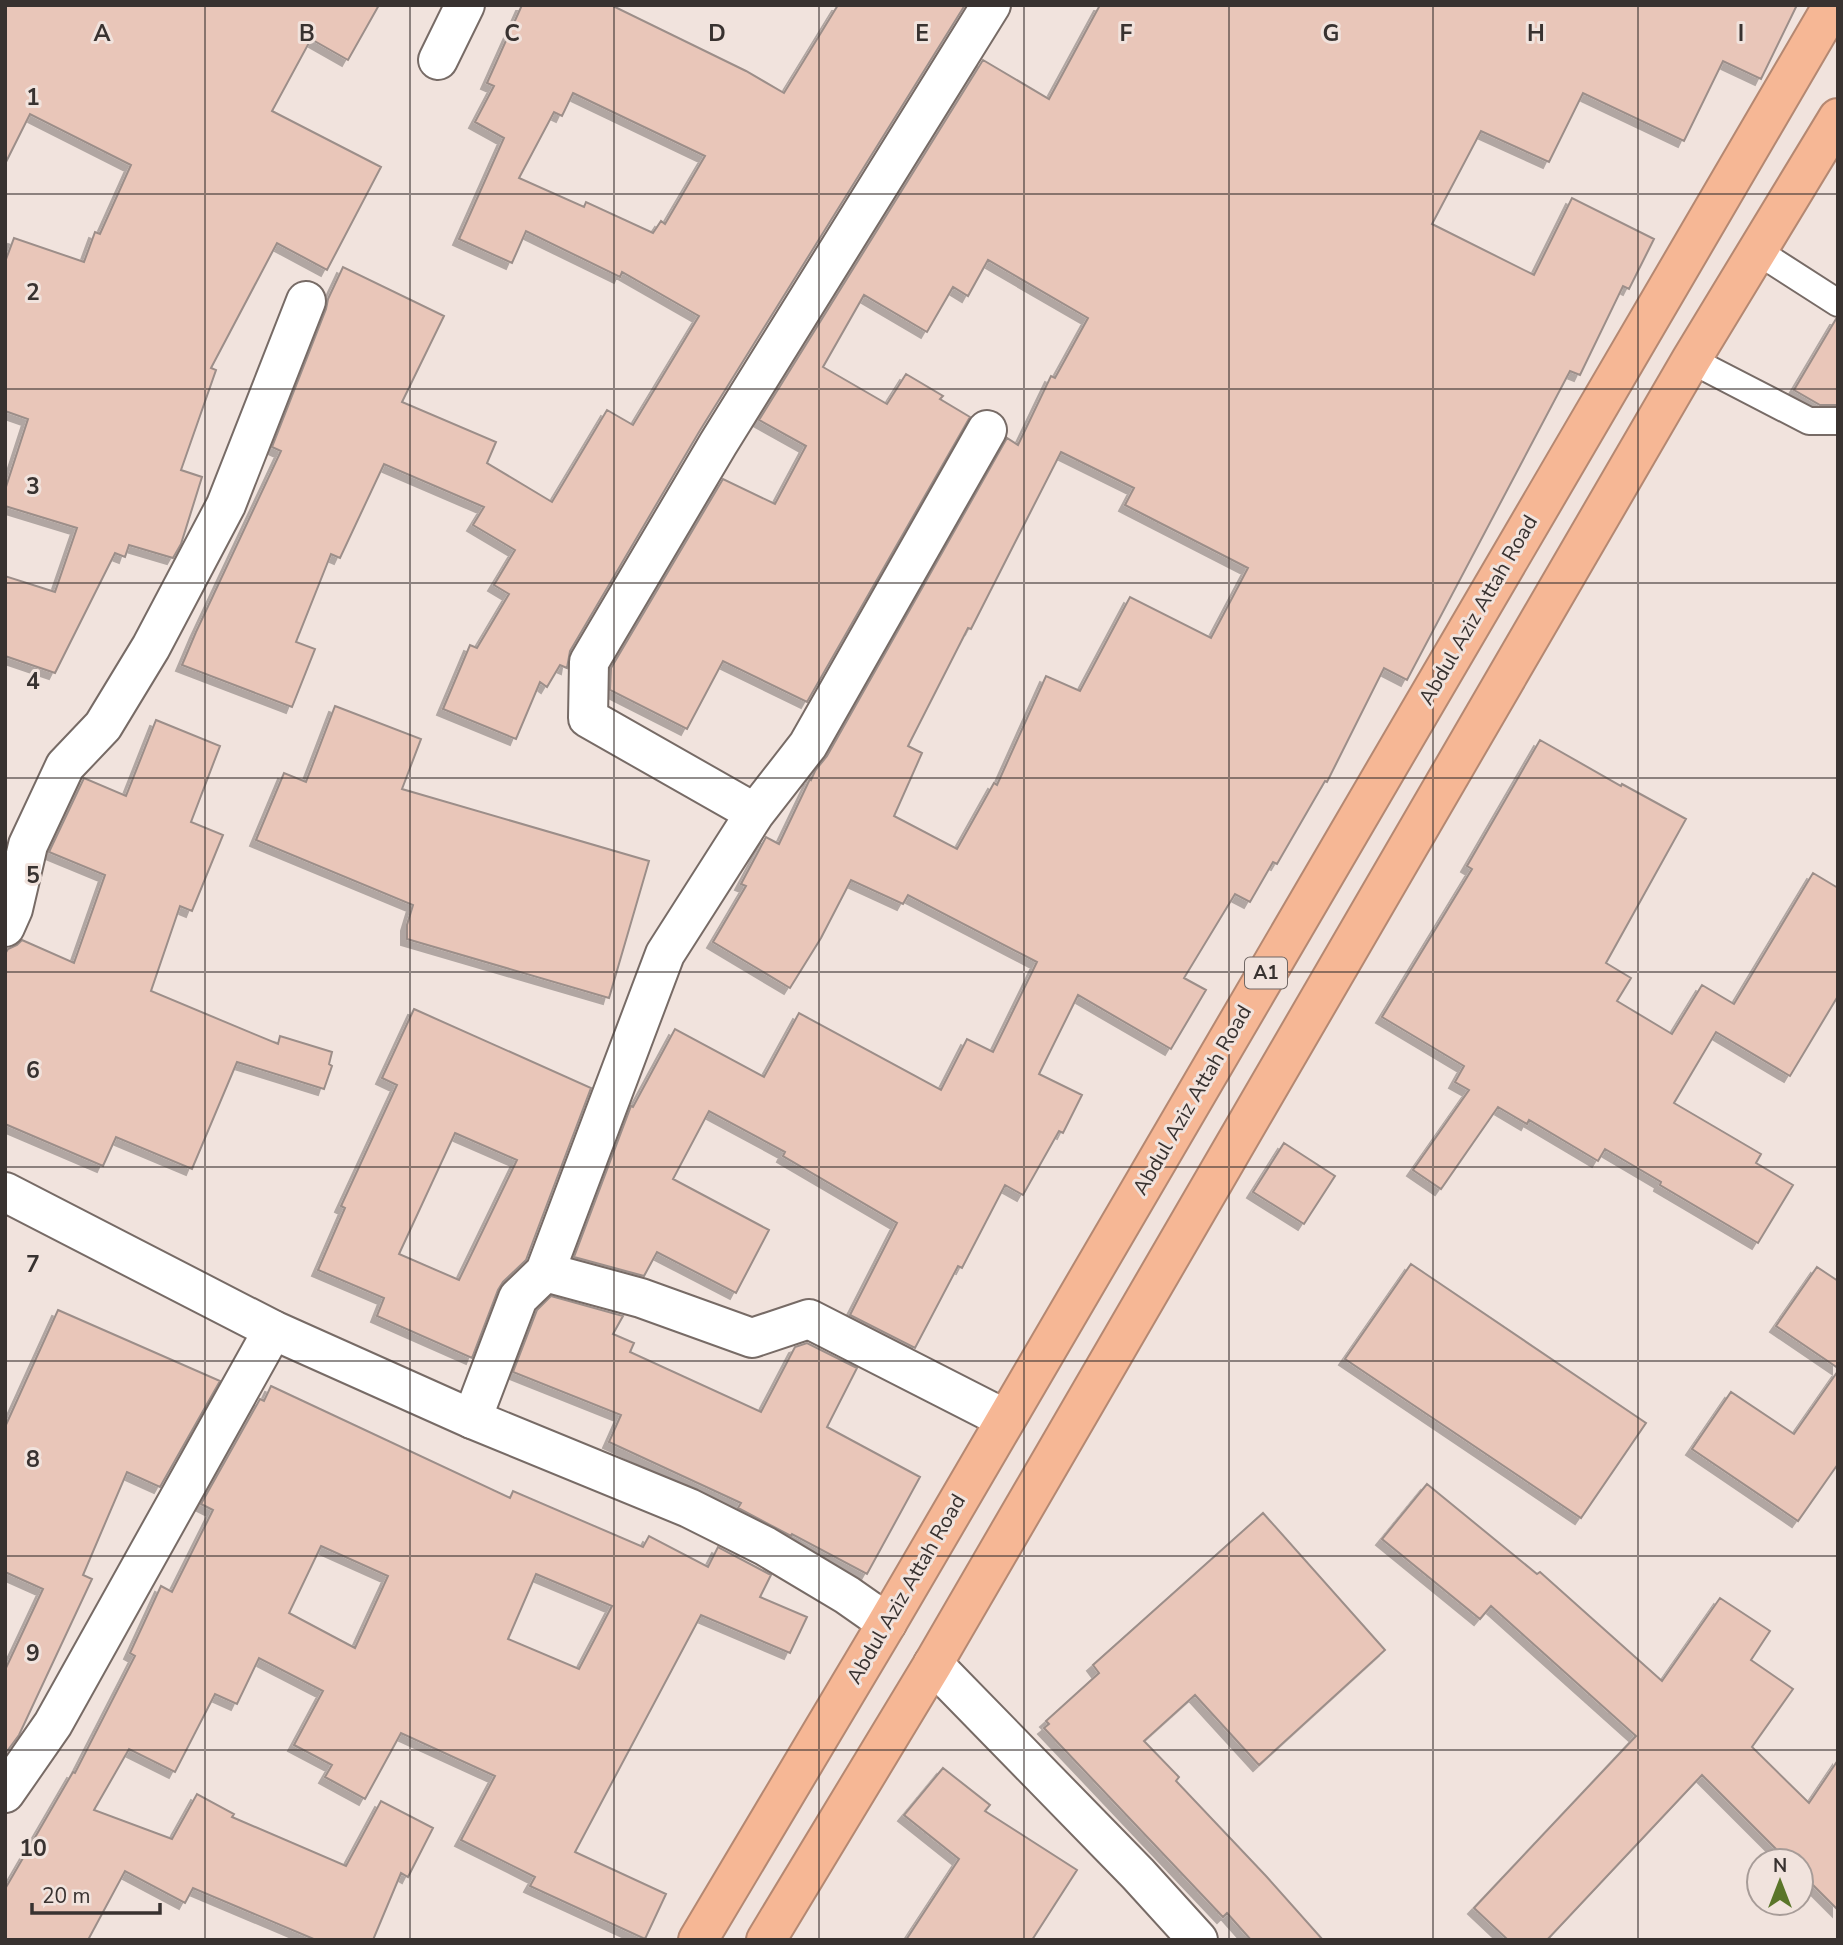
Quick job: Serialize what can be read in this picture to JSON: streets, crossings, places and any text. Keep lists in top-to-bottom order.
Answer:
{
  "streets": {
    "highway": ["Abdul Aziz Attah Road", "A1"]
  },
  "scale_bar": "20 m",
  "north": "top",
  "grid": {
    "columns": [
      "A",
      "B",
      "C",
      "D",
      "E",
      "F",
      "G",
      "H",
      "I"
    ],
    "rows": [
      "1",
      "2",
      "3",
      "4",
      "5",
      "6",
      "7",
      "8",
      "9",
      "10"
    ]
  }
}
